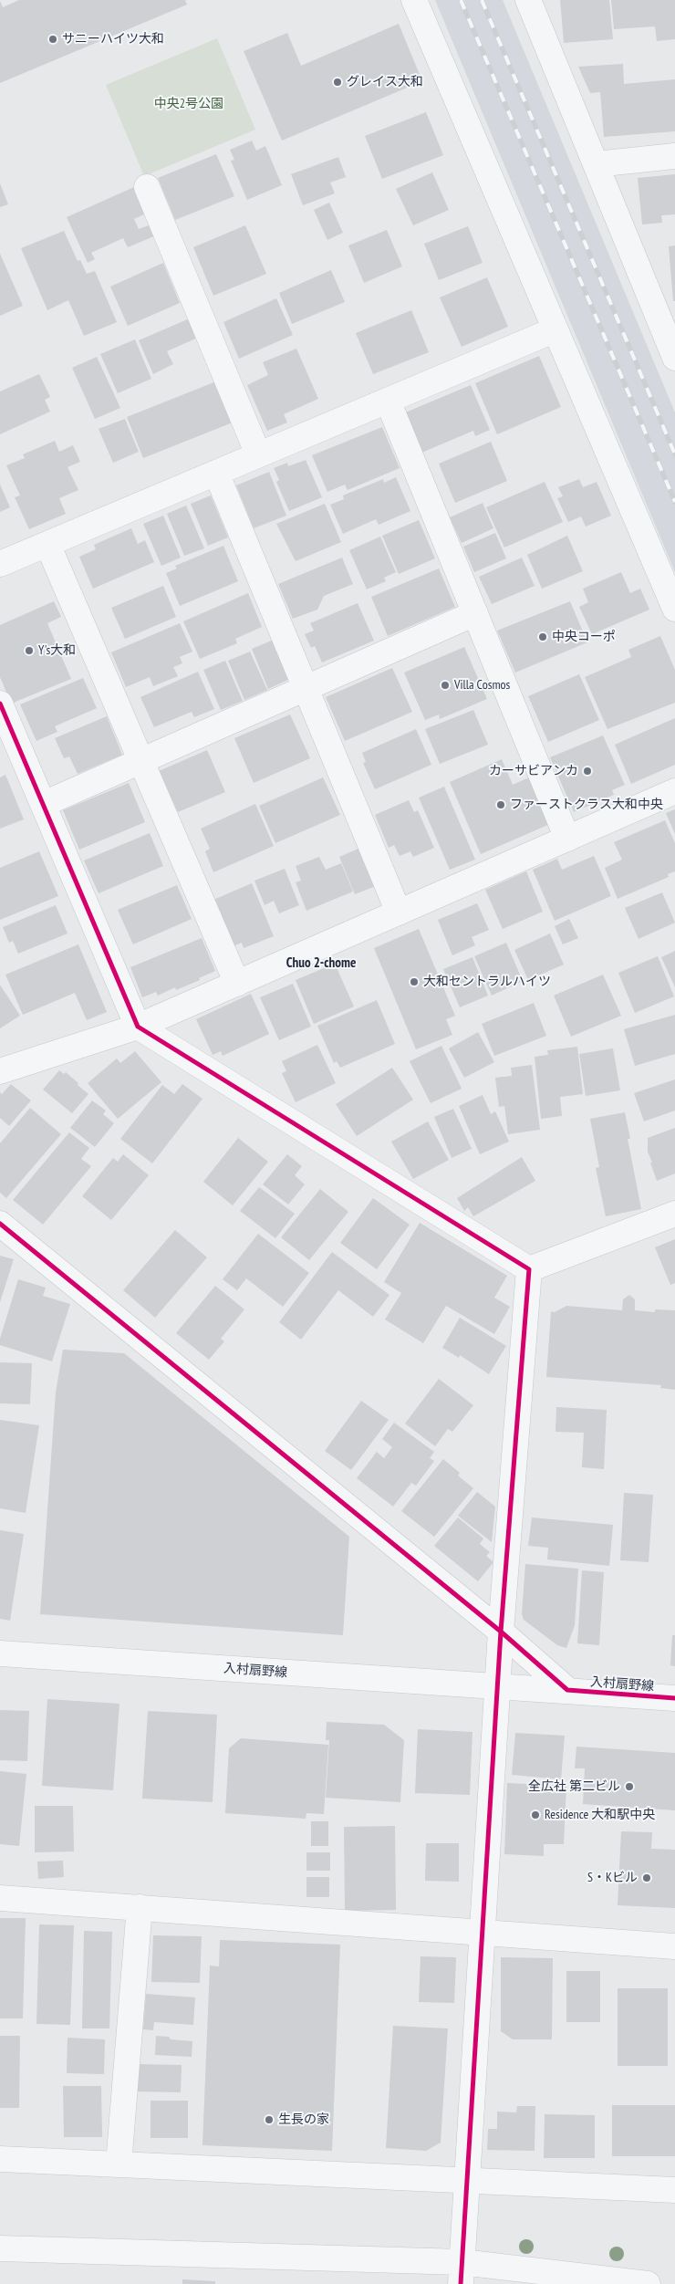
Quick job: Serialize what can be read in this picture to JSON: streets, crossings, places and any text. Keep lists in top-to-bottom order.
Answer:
{
  "streets": {
    "street": ["入村扇野線"]
  },
  "districts": ["Chuo 2-chome"],
  "parks": ["中央2号公園"],
  "places": [
    "サニーハイツ大和",
    "グレイス大和",
    "中央コーポ",
    "Y's大和",
    "Villa Cosmos",
    "カーサビアンカ",
    "ファーストクラス大和中央",
    "大和セントラルハイツ",
    "全広社 第二ビル",
    "Residence 大和駅中央",
    "S・Kビル",
    "生長の家"
  ]
}
